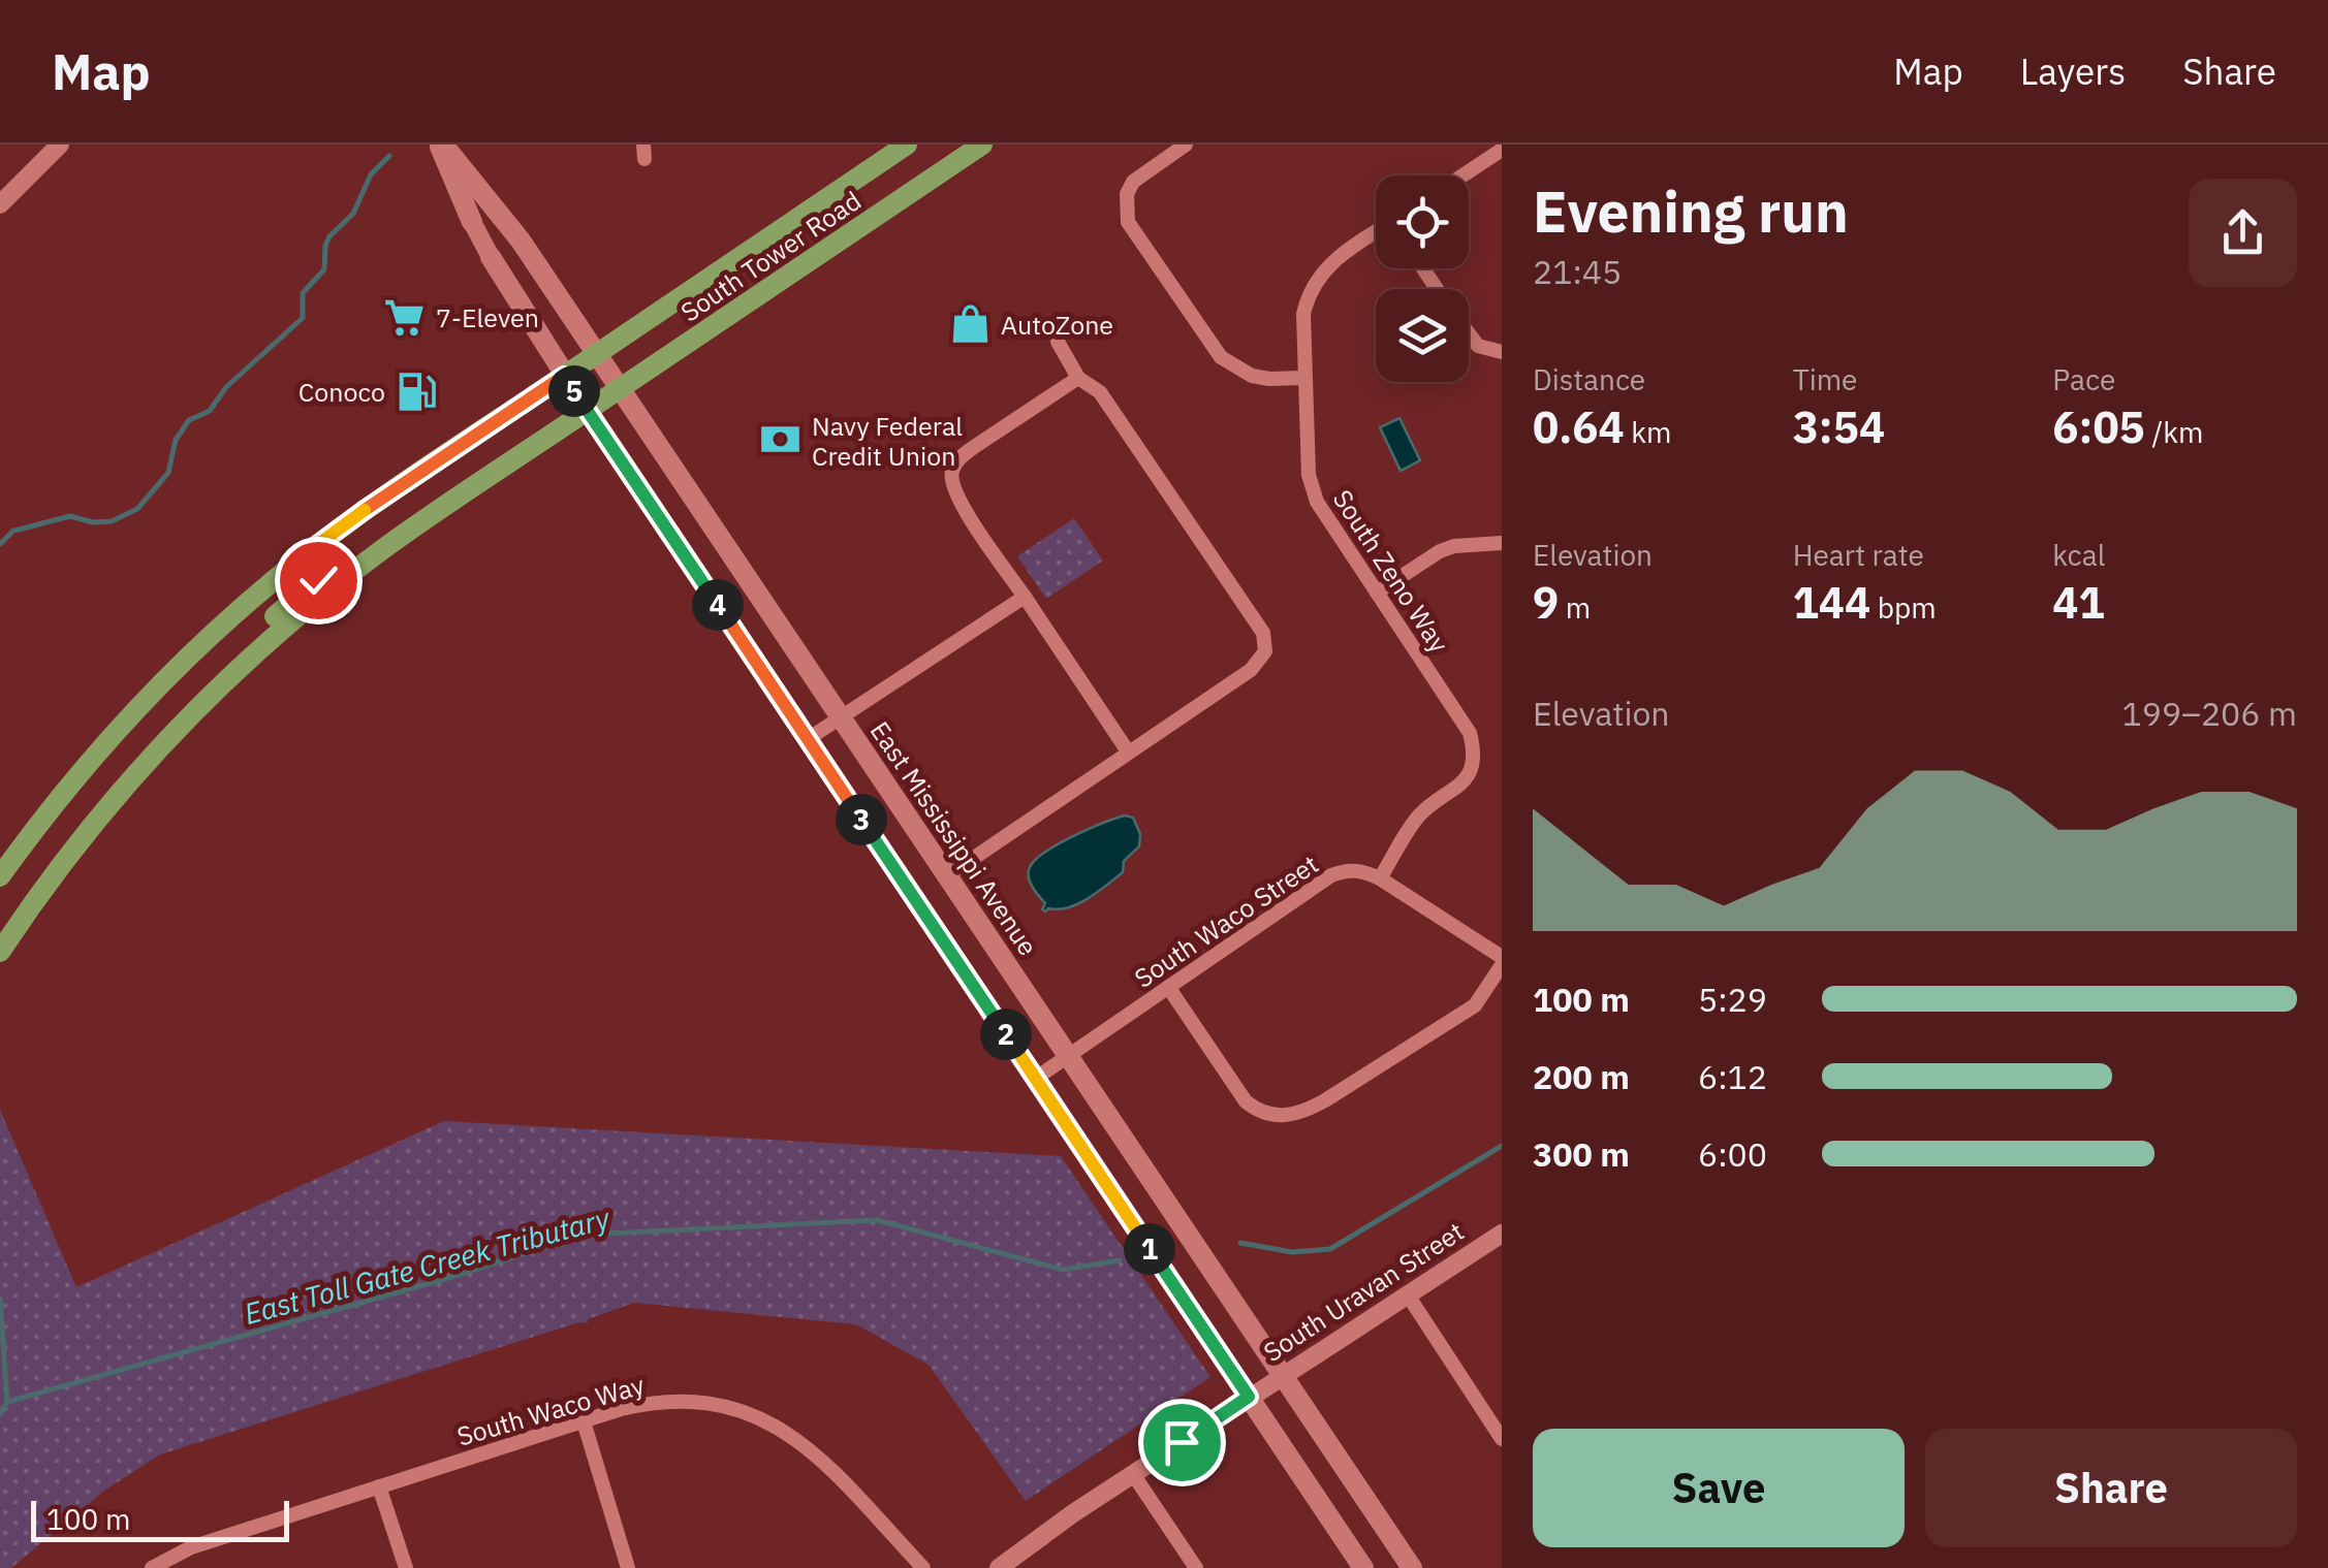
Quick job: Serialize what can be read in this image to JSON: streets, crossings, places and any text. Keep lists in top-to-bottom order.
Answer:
{
  "streets": {
    "main road": ["South Tower Road", "East Mississippi Avenue"],
    "street": [
      "South Zeno Way",
      "South Waco Street",
      "South Uravan Street",
      "South Waco Way"
    ]
  },
  "crossings": [
    ["South Tower Road", "East Mississippi Avenue"],
    ["South Zeno Way", "South Waco Street"],
    ["East Mississippi Avenue", "South Waco Street"],
    ["East Mississippi Avenue", "South Uravan Street"]
  ],
  "water": ["East Toll Gate Creek Tributary"],
  "places": {
    "supermarket": ["7-Eleven"],
    "shop": ["AutoZone"],
    "fuel station": ["Conoco"],
    "bank": ["Navy Federal Credit Union"]
  },
  "scale_bar": "100 m",
  "page": {
    "header": "Map",
    "nav": ["Map", "Layers", "Share"],
    "heading": ["Evening run", "21:45"],
    "stats": [
      ["Distance", "0.64 km"],
      ["Time", "3:54"],
      ["Pace", "6:05 /km"],
      ["Elevation", "9 m"],
      ["Heart rate", "144 bpm"],
      ["kcal", "41"]
    ],
    "pins": [
      "5",
      "4",
      "3",
      "2",
      "1"
    ],
    "chart": ["Elevation", "199–206 m"],
    "list": [
      {
        "name": "100 m",
        "note": "5:29"
      },
      {
        "name": "200 m",
        "note": "6:12"
      },
      {
        "name": "300 m",
        "note": "6:00"
      }
    ],
    "buttons": ["Save", "Share"],
    "scale": "100 m"
  }
}
